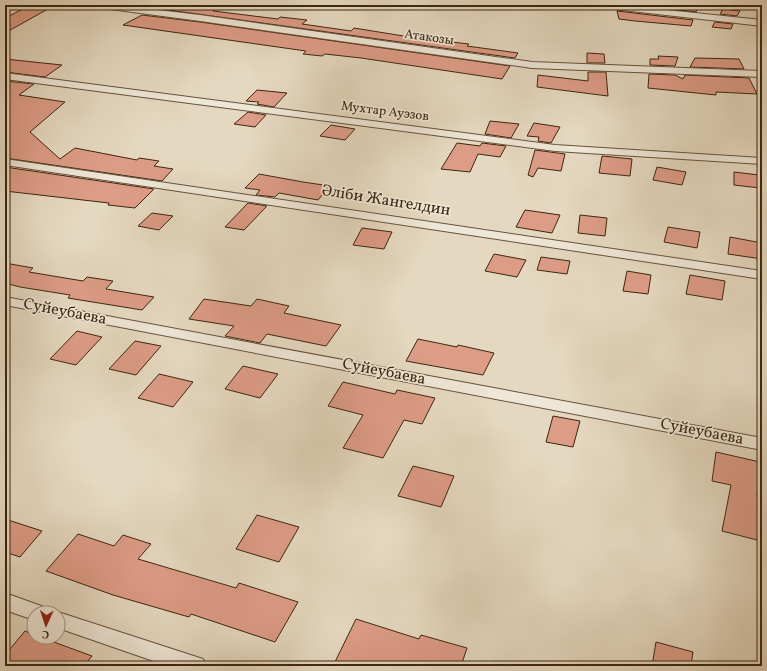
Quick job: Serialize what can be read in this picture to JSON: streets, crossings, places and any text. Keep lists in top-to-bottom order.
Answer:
{
  "streets": {
    "street": [
      "Атакозы",
      "Мухтар Ауэзов",
      "Әліби Жангелдин",
      "Суйеубаева"
    ]
  },
  "north": "bottom"
}
